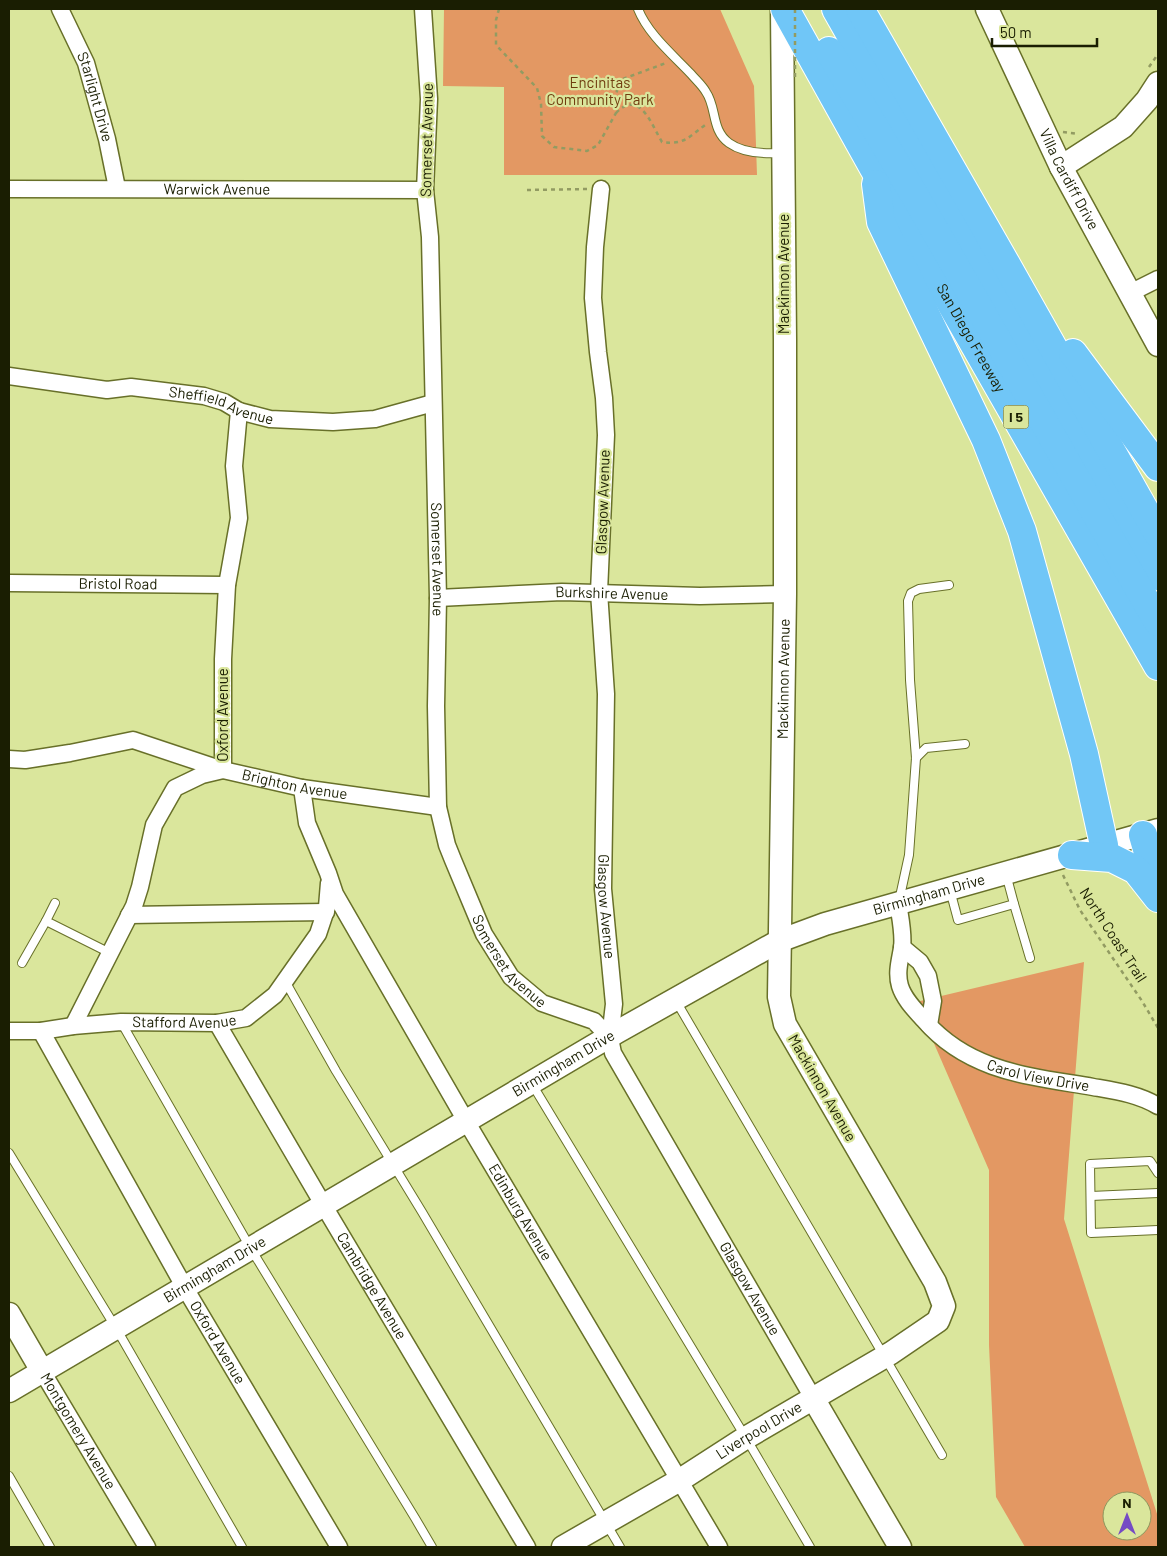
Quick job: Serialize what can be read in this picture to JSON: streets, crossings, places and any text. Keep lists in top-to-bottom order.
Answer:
{
  "streets": {
    "highway": ["San Diego Freeway", "I 5"],
    "street": [
      "Starlight Drive",
      "Somerset Avenue",
      "Villa Cardiff Drive",
      "Warwick Avenue",
      "Mackinnon Avenue",
      "Sheffield Avenue",
      "Glasgow Avenue",
      "Bristol Road",
      "Burkshire Avenue",
      "Oxford Avenue",
      "Brighton Avenue",
      "Birmingham Drive",
      "Stafford Avenue",
      "Carol View Drive",
      "Edinburg Avenue",
      "Cambridge Avenue",
      "Montgomery Avenue",
      "Liverpool Drive"
    ],
    "path": ["North Coast Trail"]
  },
  "crossings": [
    ["Starlight Drive", "Warwick Avenue"],
    ["Somerset Avenue", "Warwick Avenue"],
    ["Somerset Avenue", "Sheffield Avenue"],
    ["Somerset Avenue", "Glasgow Avenue"],
    ["Somerset Avenue", "Burkshire Avenue"],
    ["Somerset Avenue", "Brighton Avenue"],
    ["Somerset Avenue", "Birmingham Drive"],
    ["Mackinnon Avenue", "San Diego Freeway"],
    ["Mackinnon Avenue", "Burkshire Avenue"],
    ["Mackinnon Avenue", "Birmingham Drive"],
    ["Mackinnon Avenue", "Liverpool Drive"],
    ["Sheffield Avenue", "Oxford Avenue"],
    ["Glasgow Avenue", "Burkshire Avenue"],
    ["Glasgow Avenue", "Birmingham Drive"],
    ["Glasgow Avenue", "Liverpool Drive"],
    ["Bristol Road", "Oxford Avenue"],
    ["Oxford Avenue", "Brighton Avenue"],
    ["Oxford Avenue", "Birmingham Drive"],
    ["Oxford Avenue", "Stafford Avenue"],
    ["Birmingham Drive", "North Coast Trail"],
    ["Birmingham Drive", "Carol View Drive"],
    ["Birmingham Drive", "Edinburg Avenue"],
    ["Birmingham Drive", "Cambridge Avenue"],
    ["Birmingham Drive", "Montgomery Avenue"],
    ["Stafford Avenue", "Edinburg Avenue"],
    ["Stafford Avenue", "Cambridge Avenue"],
    ["Edinburg Avenue", "Liverpool Drive"]
  ],
  "parks": ["Encinitas Community Park"],
  "scale_bar": "50 m",
  "north": "top"
}
